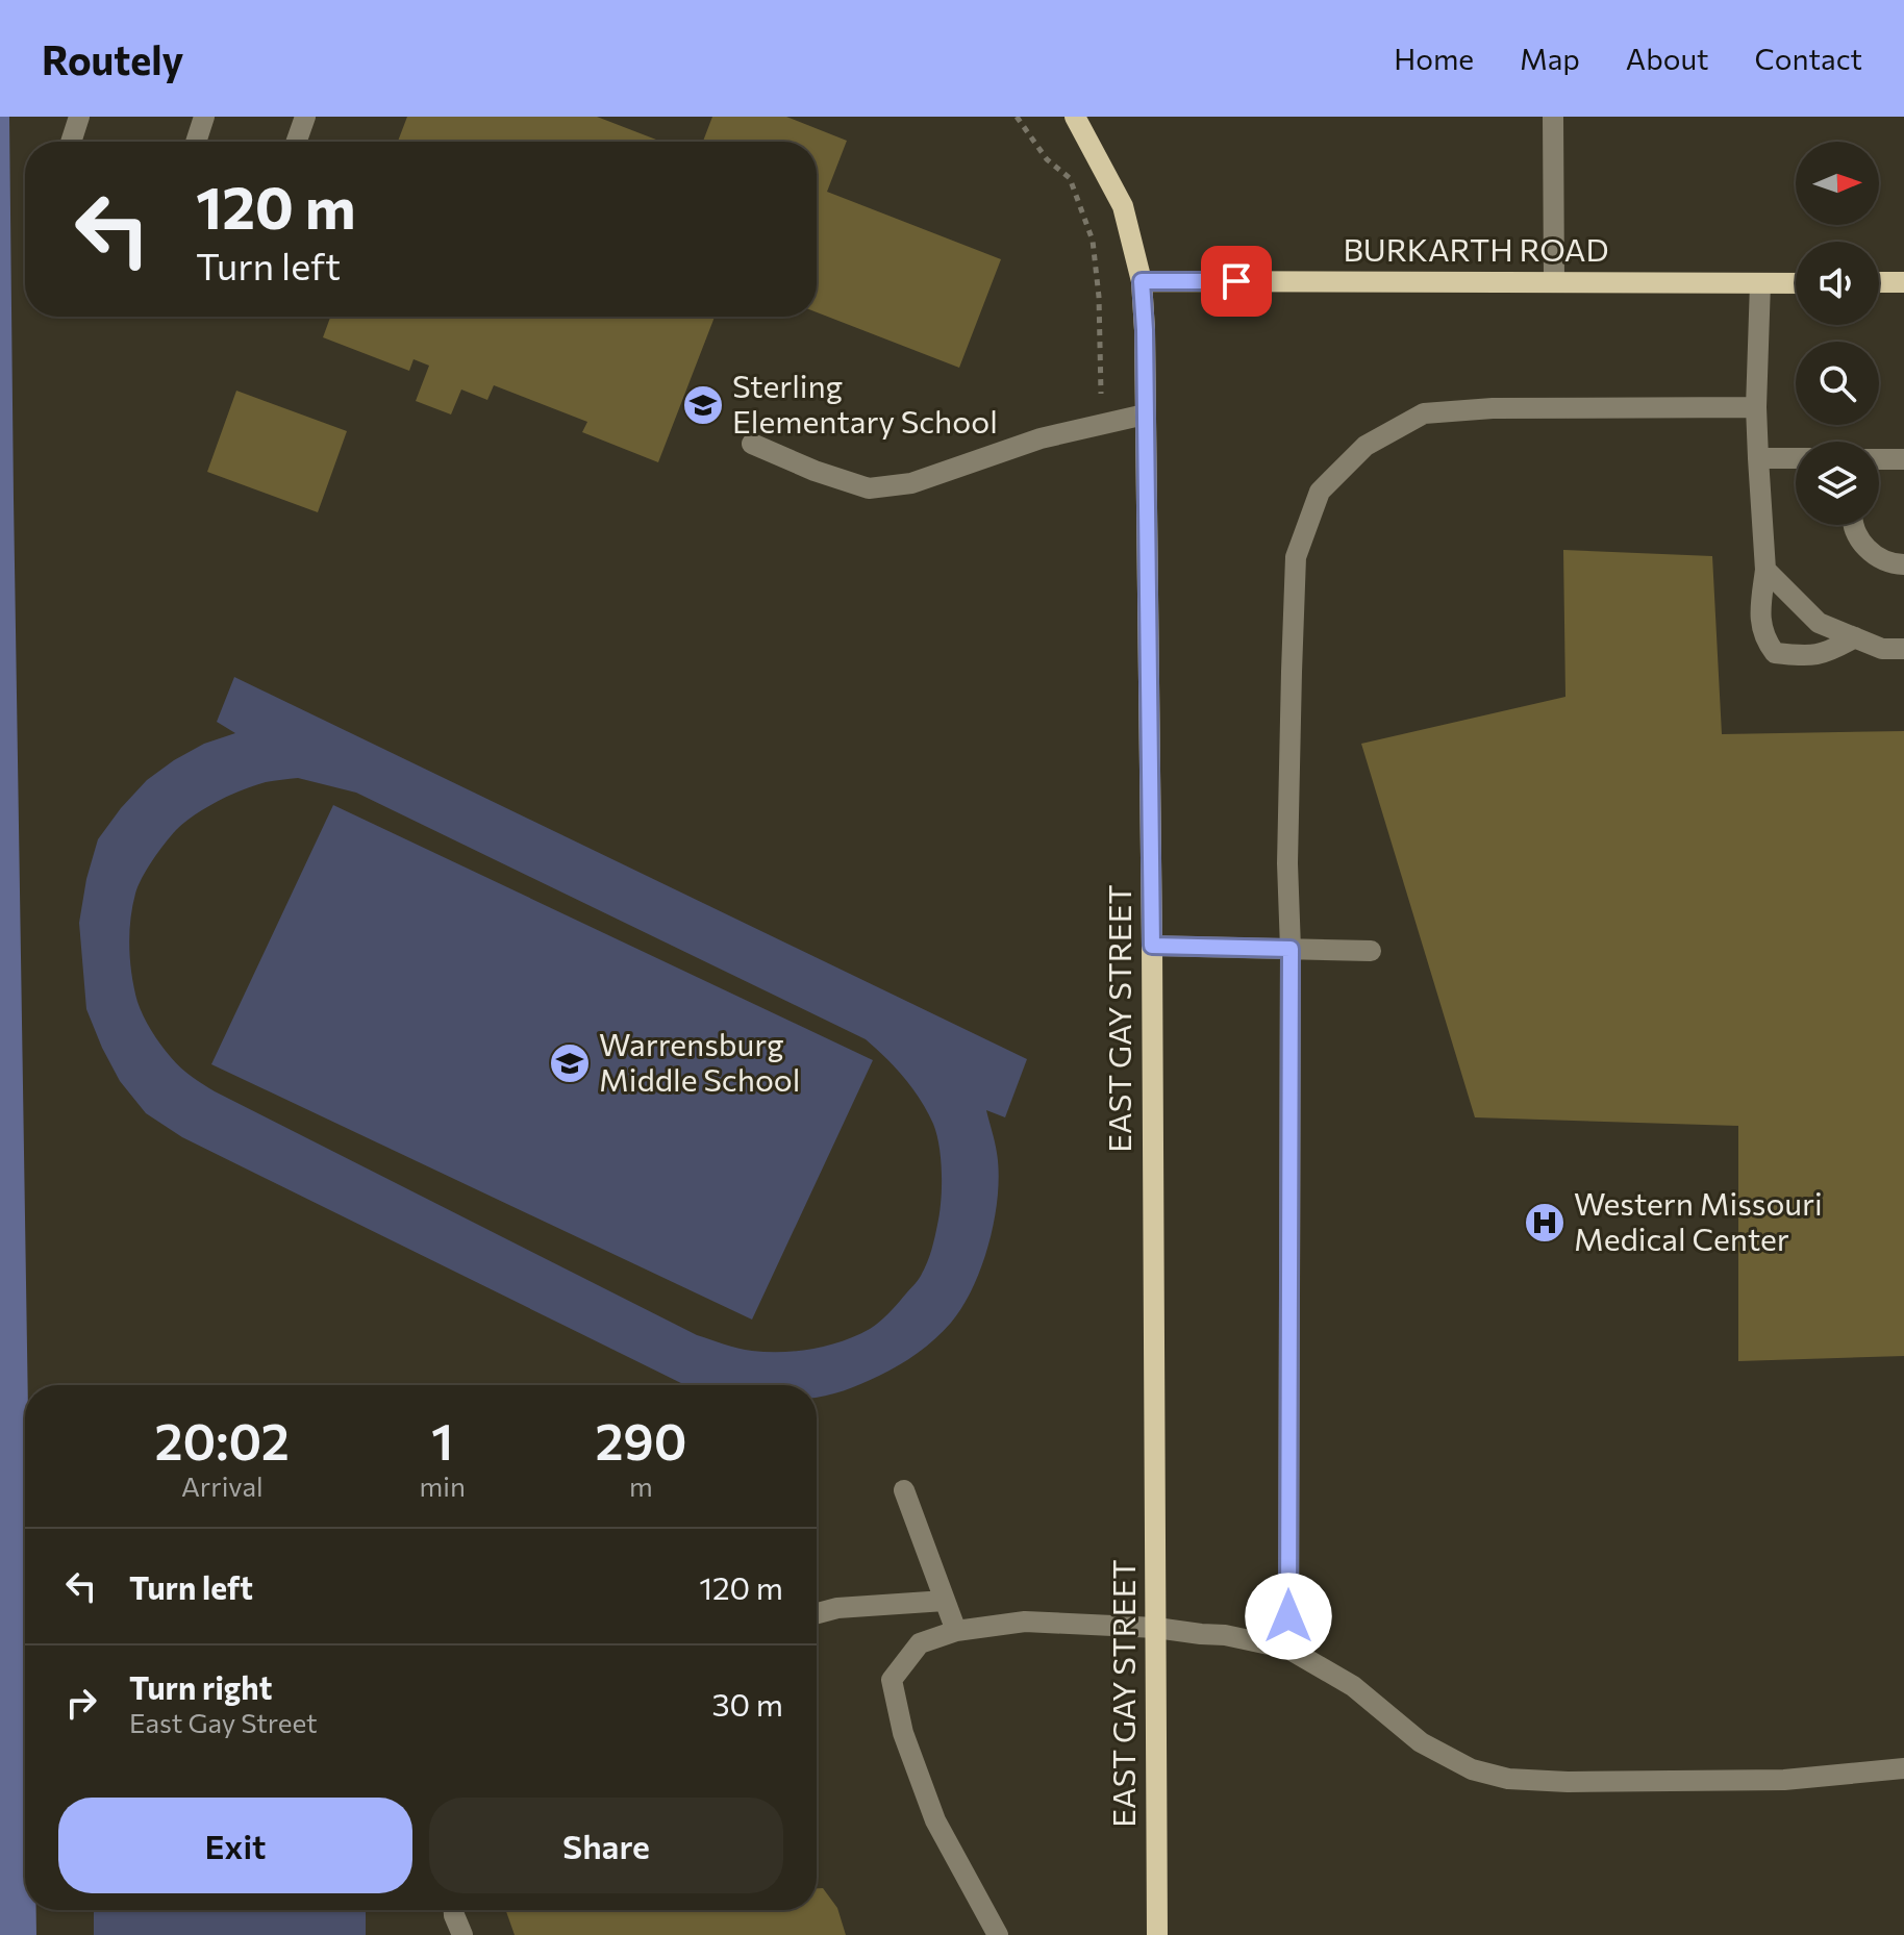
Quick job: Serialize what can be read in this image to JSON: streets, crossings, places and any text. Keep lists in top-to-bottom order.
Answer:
{
  "streets": {
    "main road": ["BURKARTH ROAD", "EAST GAY STREET"]
  },
  "crossings": [
    ["BURKARTH ROAD", "EAST GAY STREET"]
  ],
  "places": {
    "school or university": ["Sterling Elementary School", "Warrensburg Middle School"],
    "hospital": ["Western Missouri Medical Center"]
  },
  "north": "right",
  "page": {
    "header": "Routely",
    "nav": [
      "Home",
      "Map",
      "About",
      "Contact"
    ],
    "turn": ["120 m", "Turn left"],
    "eta": [
      "20:02",
      "Arrival",
      "1",
      "min",
      "290",
      "m"
    ],
    "list": [
      {
        "name": "Turn left",
        "value": "120 m"
      },
      {
        "name": "Turn right",
        "note": "East Gay Street",
        "value": "30 m"
      }
    ],
    "buttons": ["Exit", "Share"]
  }
}
